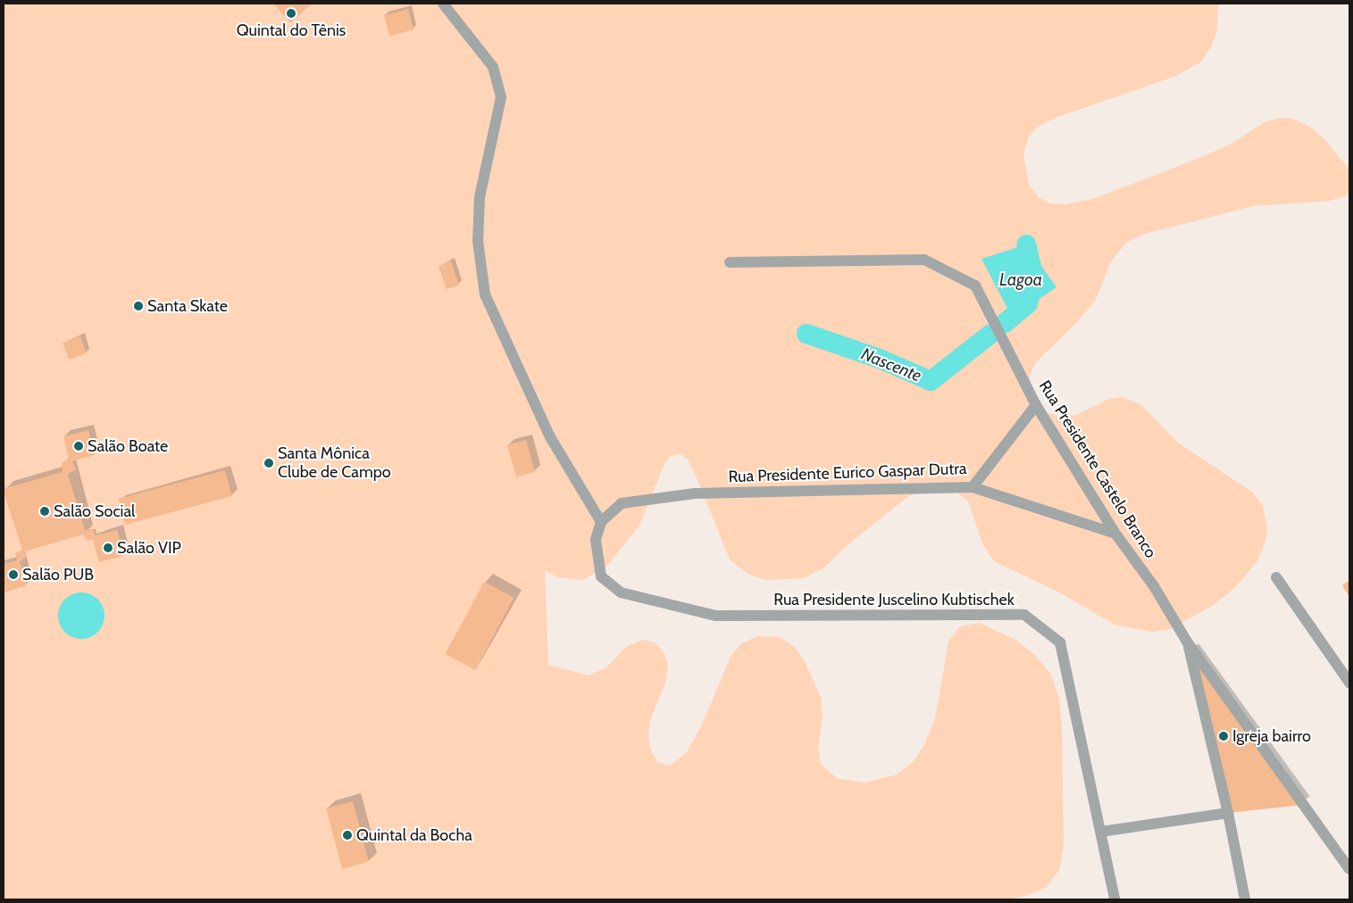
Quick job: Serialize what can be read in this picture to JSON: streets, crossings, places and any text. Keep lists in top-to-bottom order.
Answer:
{
  "streets": {
    "street": ["Rua Presidente Castelo Branco", "Rua Presidente Eurico Gaspar Dutra", "Rua Presidente Juscelino Kubtischek"]
  },
  "crossings": [
    ["Rua Presidente Castelo Branco", "Rua Presidente Eurico Gaspar Dutra"],
    ["Rua Presidente Eurico Gaspar Dutra", "Rua Presidente Juscelino Kubtischek"]
  ],
  "water": ["Lagoa", "Nascente"],
  "places": [
    "Quintal do Tênis",
    "Santa Skate",
    "Salão Boate",
    "Santa Mônica Clube de Campo",
    "Salão Social",
    "Salão VIP",
    "Salão PUB",
    "Igreja bairro",
    "Quintal da Bocha"
  ]
}
